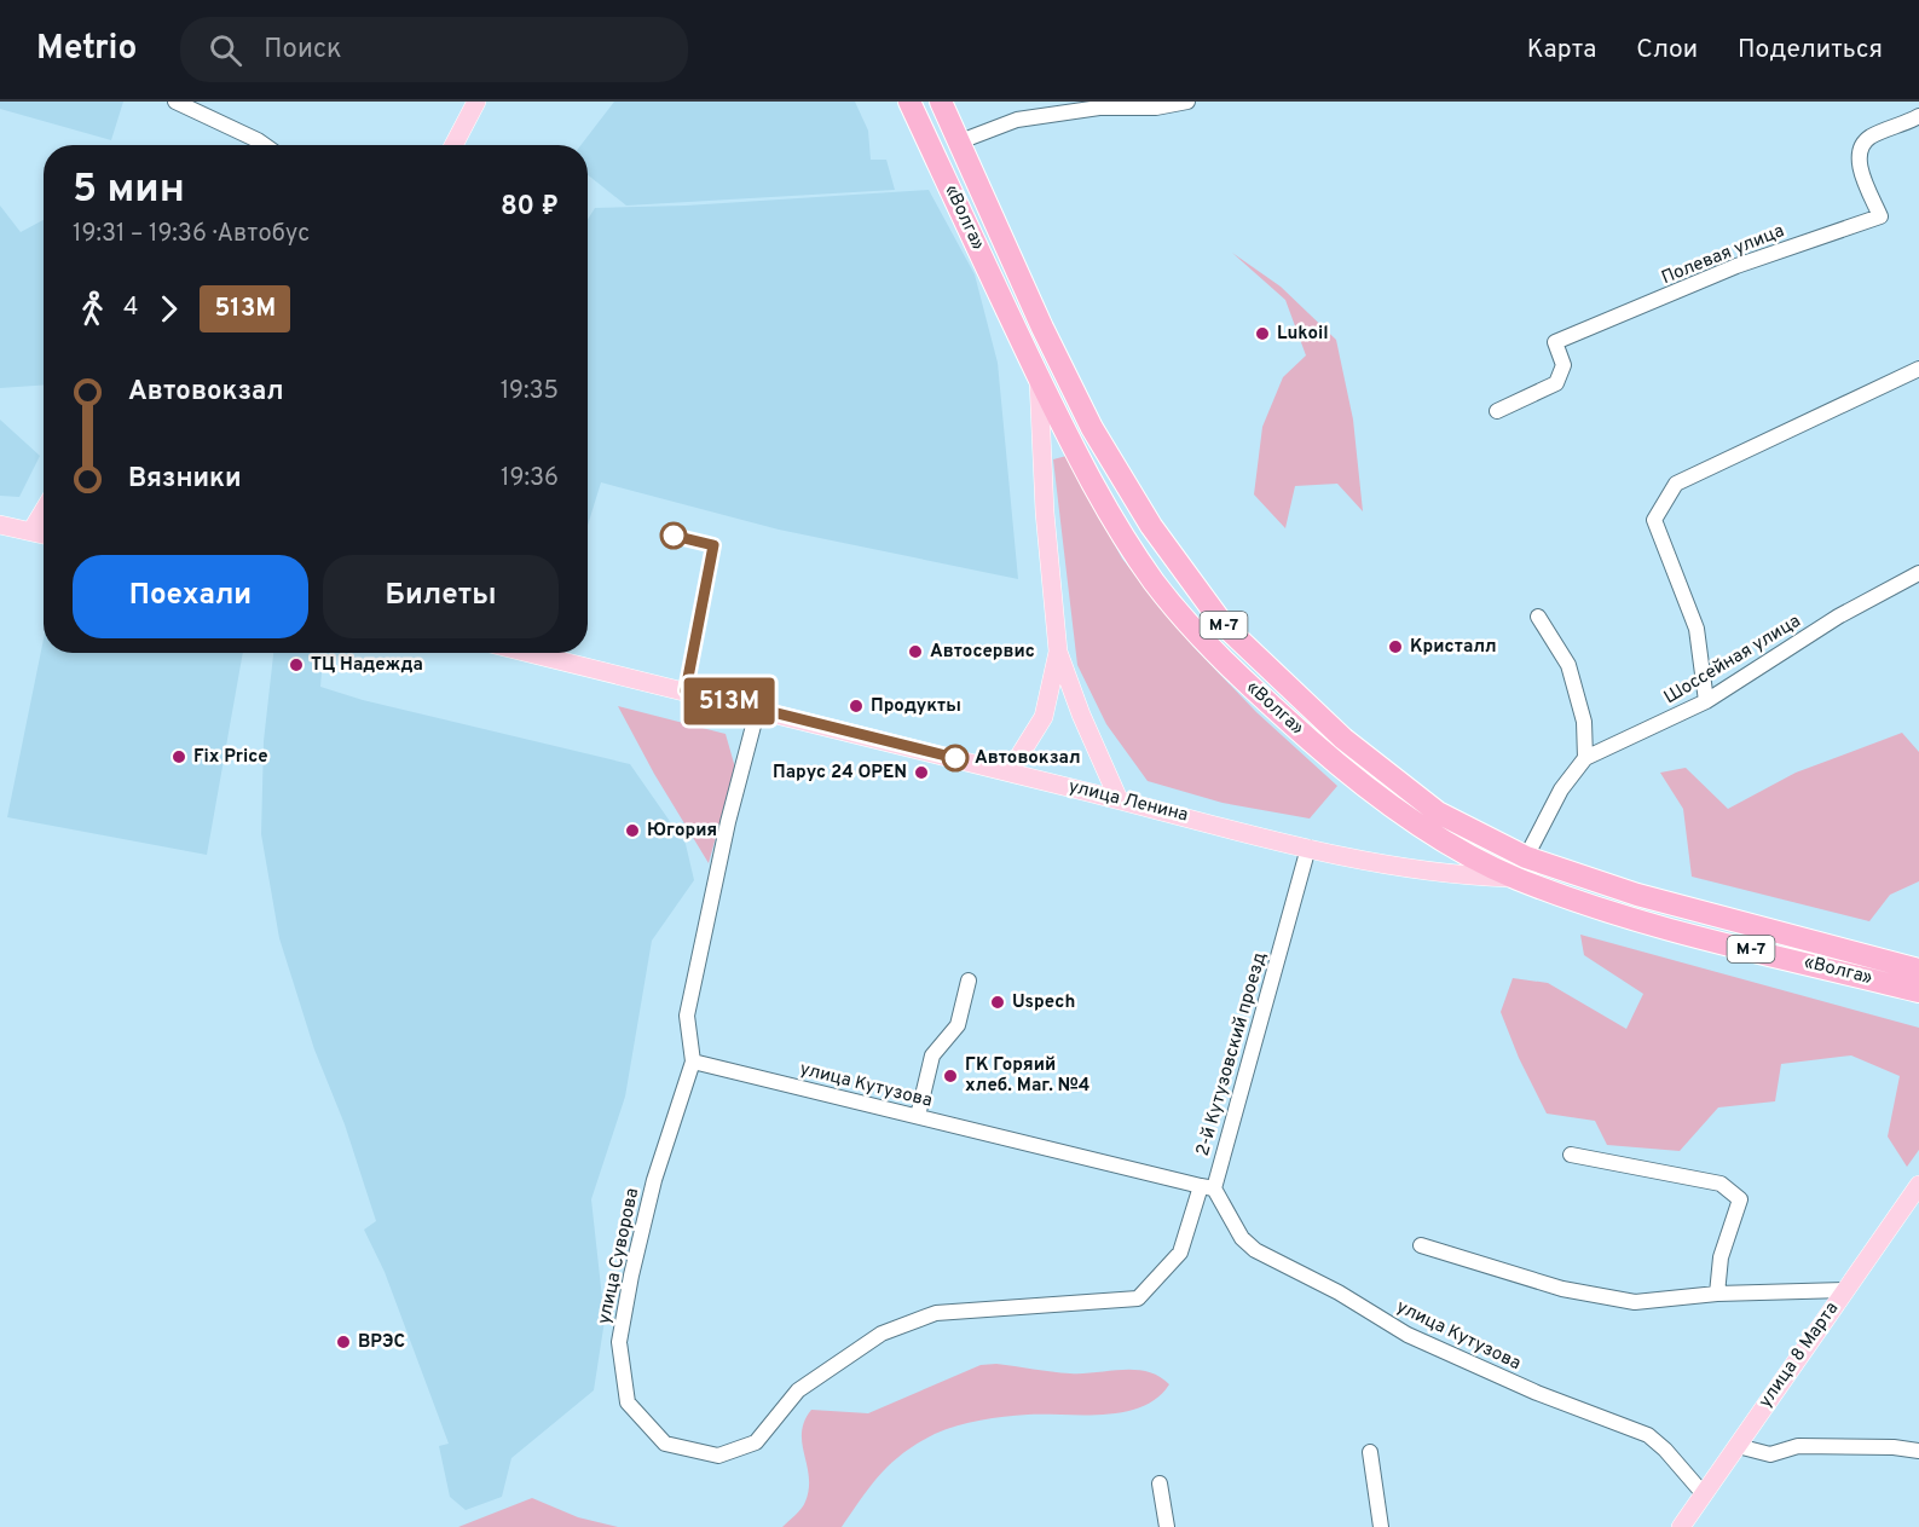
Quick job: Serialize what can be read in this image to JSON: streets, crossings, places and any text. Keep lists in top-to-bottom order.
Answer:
{
  "streets": {
    "highway": ["«Волга»", "М-7"],
    "main road": ["улица Ленина", "улица 8 Марта"],
    "street": [
      "Полевая улица",
      "Шоссейная улица",
      "2-й Кутузовский проезд",
      "улица Кутузова",
      "улица Суворова"
    ]
  },
  "crossings": [
    ["«Волга»", "Шоссейная улица"],
    ["«Волга»", "улица Ленина"],
    ["улица Ленина", "2-й Кутузовский проезд"],
    ["улица Ленина", "улица Суворова"],
    ["2-й Кутузовский проезд", "улица Кутузова"],
    ["2-й Кутузовский проезд", "улица Суворова"],
    ["улица Кутузова", "улица Суворова"],
    ["улица Кутузова", "улица 8 Марта"]
  ],
  "places": [
    "Lukoil",
    "Кристалл",
    "Автосервис",
    "ТЦ Надежда",
    "Продукты",
    "Fix Price",
    "Автовокзал",
    "Парус 24 OPEN",
    "Югория",
    "Uspech",
    "ГК Горяий хлеб. Маг. №4",
    "ВРЭС"
  ],
  "lines": ["bus line 513М"],
  "page": {
    "header": "Metrio",
    "search": "Поиск",
    "nav": ["Карта", "Слои", "Поделиться"],
    "on_map": "513М",
    "heading": ["5 мин", "19:31 – 19:36 · Автобус", "80 ₽"],
    "legs": ["4", "513М"],
    "list": [
      {
        "name": "Автовокзал",
        "value": "19:35"
      },
      {
        "name": "Вязники",
        "value": "19:36"
      }
    ],
    "buttons": ["Поехали", "Билеты"]
  }
}
